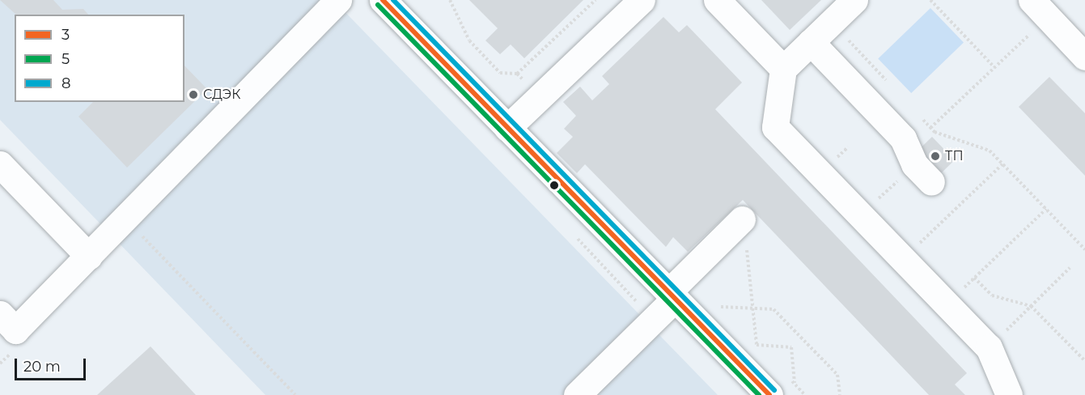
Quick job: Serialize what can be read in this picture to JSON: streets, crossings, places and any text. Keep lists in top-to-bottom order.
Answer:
{
  "places": ["СДЭК", "ТП"],
  "lines": ["transit line 3", "transit line 8", "transit line 5"],
  "legend": ["3", "5", "8"],
  "scale_bar": "20 m"
}
